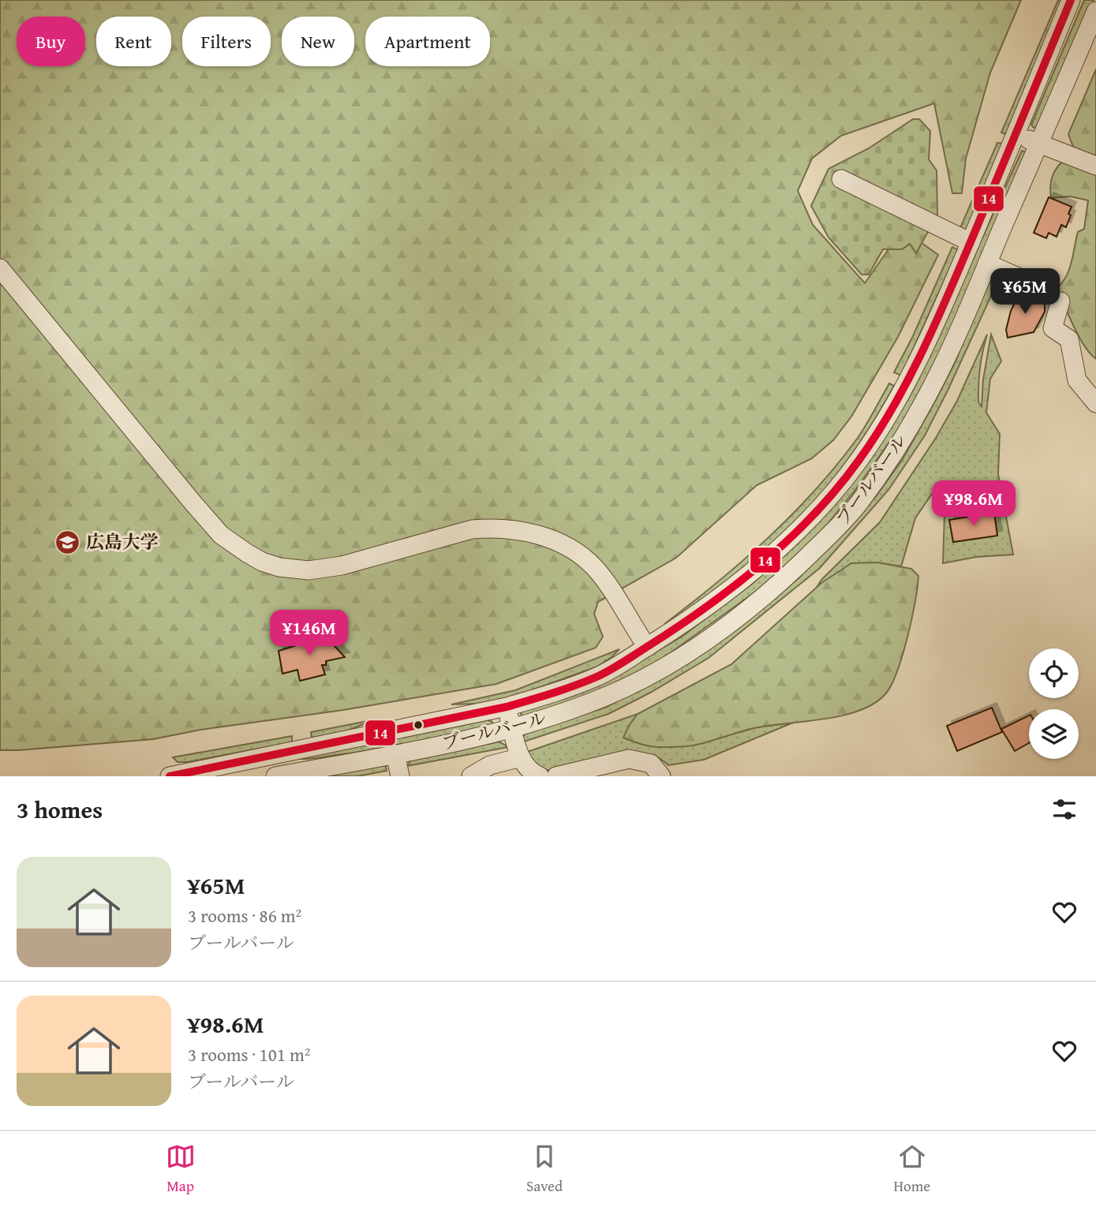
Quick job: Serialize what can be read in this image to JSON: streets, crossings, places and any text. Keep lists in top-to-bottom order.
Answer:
{
  "streets": {
    "street": ["ブールバール"]
  },
  "places": {
    "school or university": ["広島大学"]
  },
  "lines": ["transit line 14"],
  "page": {
    "chip": [
      "Buy",
      "Rent",
      "Filters",
      "New",
      "Apartment"
    ],
    "price": ["¥65M", "¥98.6M", "¥146M"],
    "heading": "3 homes",
    "list": [
      {
        "name": "¥65M",
        "note": "3 rooms · 86 m² · ブールバール"
      },
      {
        "name": "¥98.6M",
        "note": "3 rooms · 101 m² · ブールバール"
      }
    ],
    "tabs": ["Map", "Saved", "Home"]
  }
}
